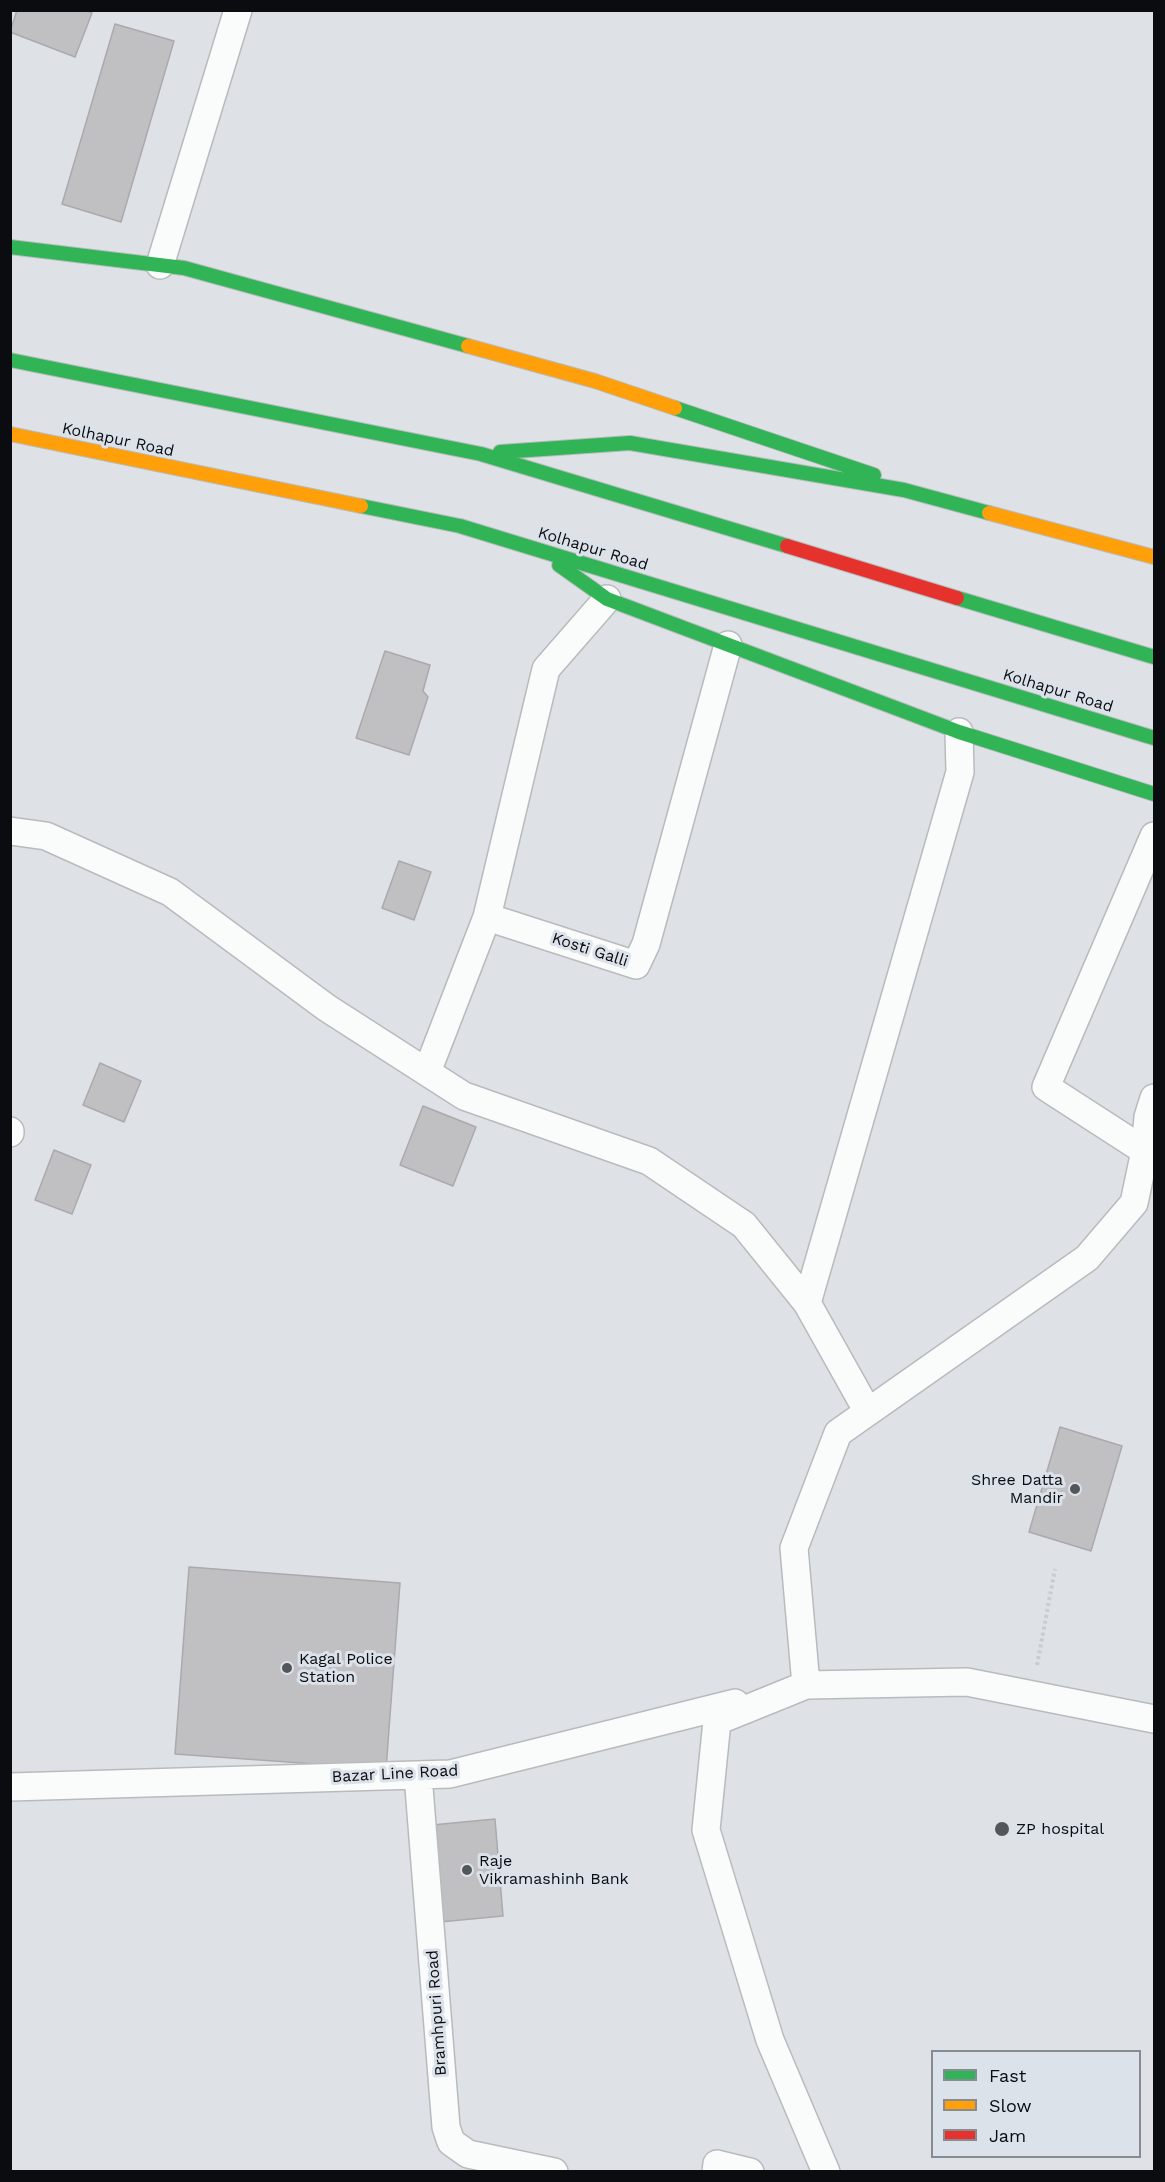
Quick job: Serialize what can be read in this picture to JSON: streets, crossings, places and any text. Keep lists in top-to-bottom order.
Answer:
{
  "streets": {
    "main road": ["Kolhapur Road"],
    "street": ["Kosti Galli", "Bazar Line Road", "Bramhpuri Road"]
  },
  "crossings": [
    ["Bazar Line Road", "Bramhpuri Road"]
  ],
  "places": [
    "Shree Datta Mandir",
    "Kagal Police Station",
    "ZP hospital",
    "Raje Vikramashinh Bank"
  ],
  "legend": ["Fast", "Slow", "Jam"]
}
